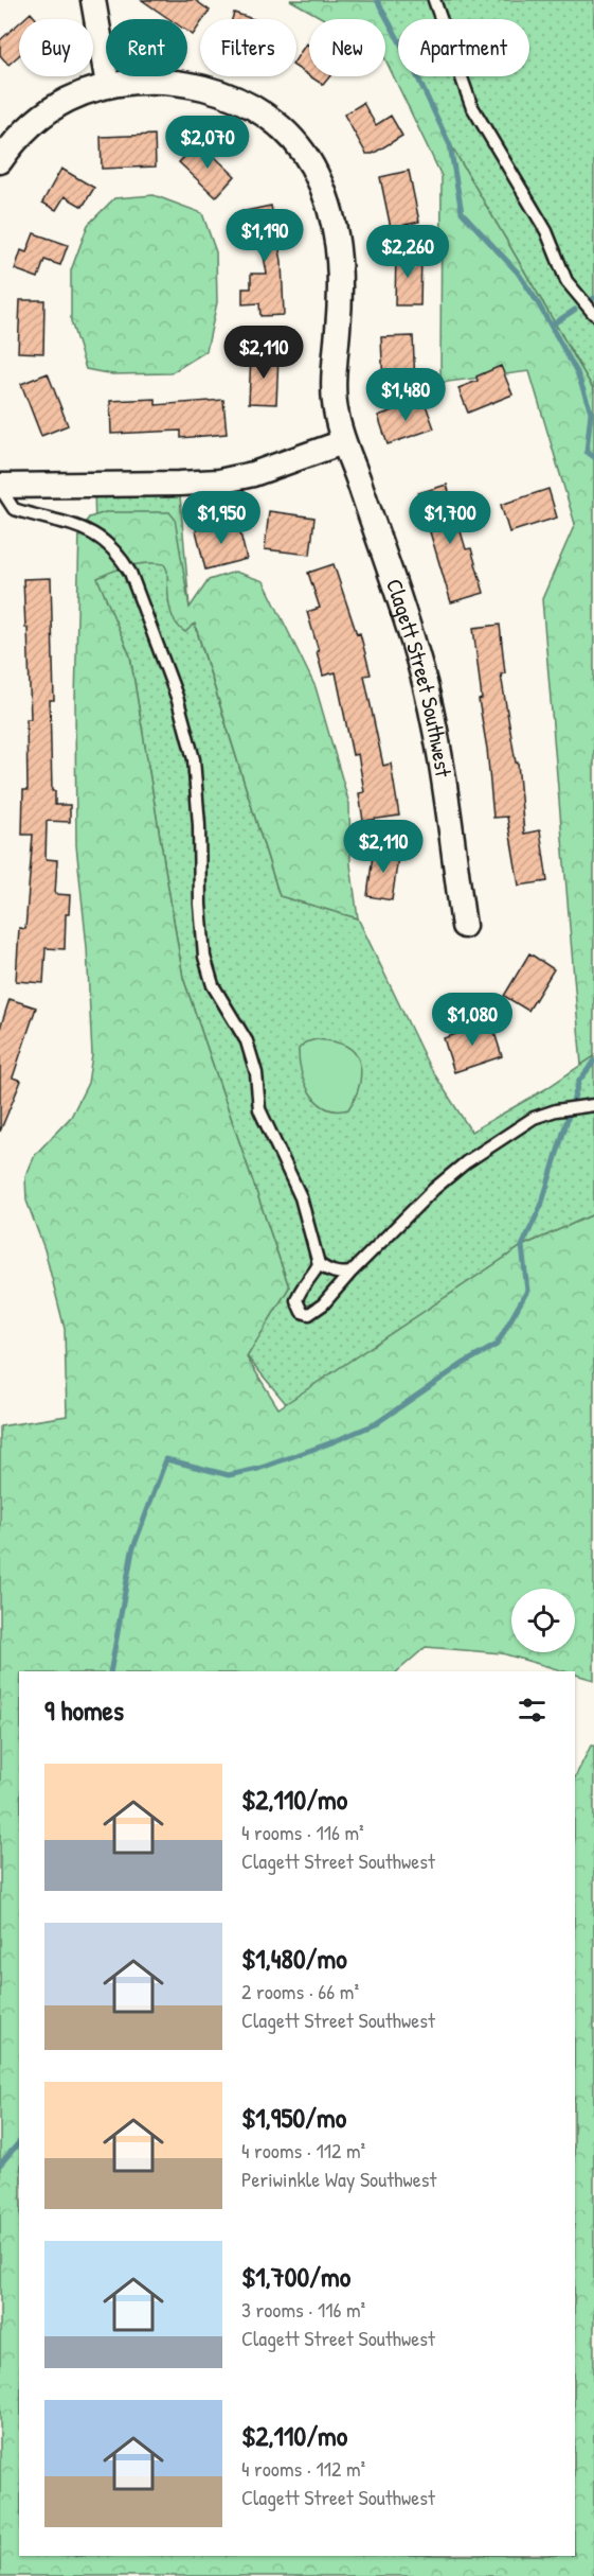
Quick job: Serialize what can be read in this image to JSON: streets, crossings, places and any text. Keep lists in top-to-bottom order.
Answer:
{
  "streets": {
    "street": ["Clagett Street Southwest"]
  },
  "page": {
    "chip": [
      "Buy",
      "Rent",
      "Filters",
      "New",
      "Apartment"
    ],
    "price": [
      "$2,070",
      "$1,190",
      "$2,260",
      "$2,110",
      "$1,480",
      "$1,950",
      "$1,700",
      "$2,110",
      "$1,080"
    ],
    "heading": "9 homes",
    "list": [
      {
        "name": "$2,110/mo",
        "note": "4 rooms · 116 m² · Clagett Street Southwest"
      },
      {
        "name": "$1,480/mo",
        "note": "2 rooms · 66 m² · Clagett Street Southwest"
      },
      {
        "name": "$1,950/mo",
        "note": "4 rooms · 112 m² · Periwinkle Way Southwest"
      },
      {
        "name": "$1,700/mo",
        "note": "3 rooms · 116 m² · Clagett Street Southwest"
      },
      {
        "name": "$2,110/mo",
        "note": "4 rooms · 112 m² · Clagett Street Southwest"
      }
    ]
  }
}
